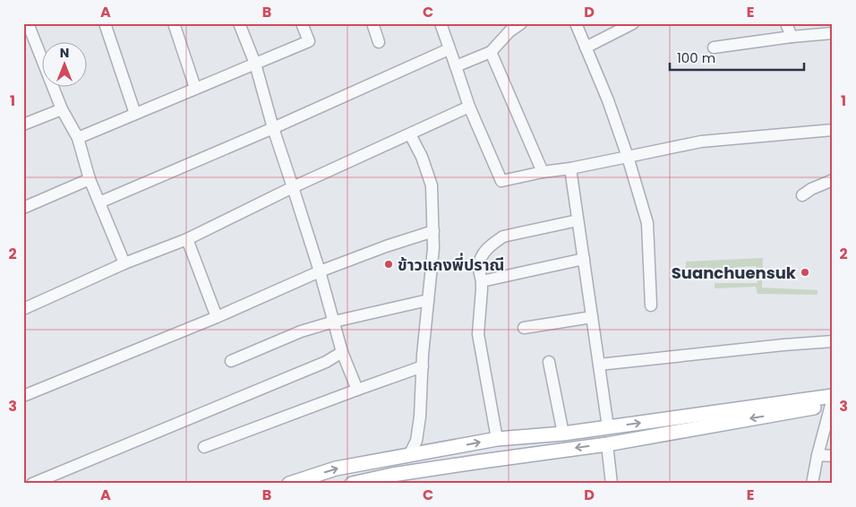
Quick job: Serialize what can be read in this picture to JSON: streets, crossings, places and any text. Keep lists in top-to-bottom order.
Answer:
{
  "places": ["ข้าวแกงพี่ปราณี", "Suanchuensuk"],
  "scale_bar": "100 m",
  "north": "top",
  "grid": {
    "columns": [
      "A",
      "B",
      "C",
      "D",
      "E"
    ],
    "rows": ["1", "2", "3"]
  }
}
